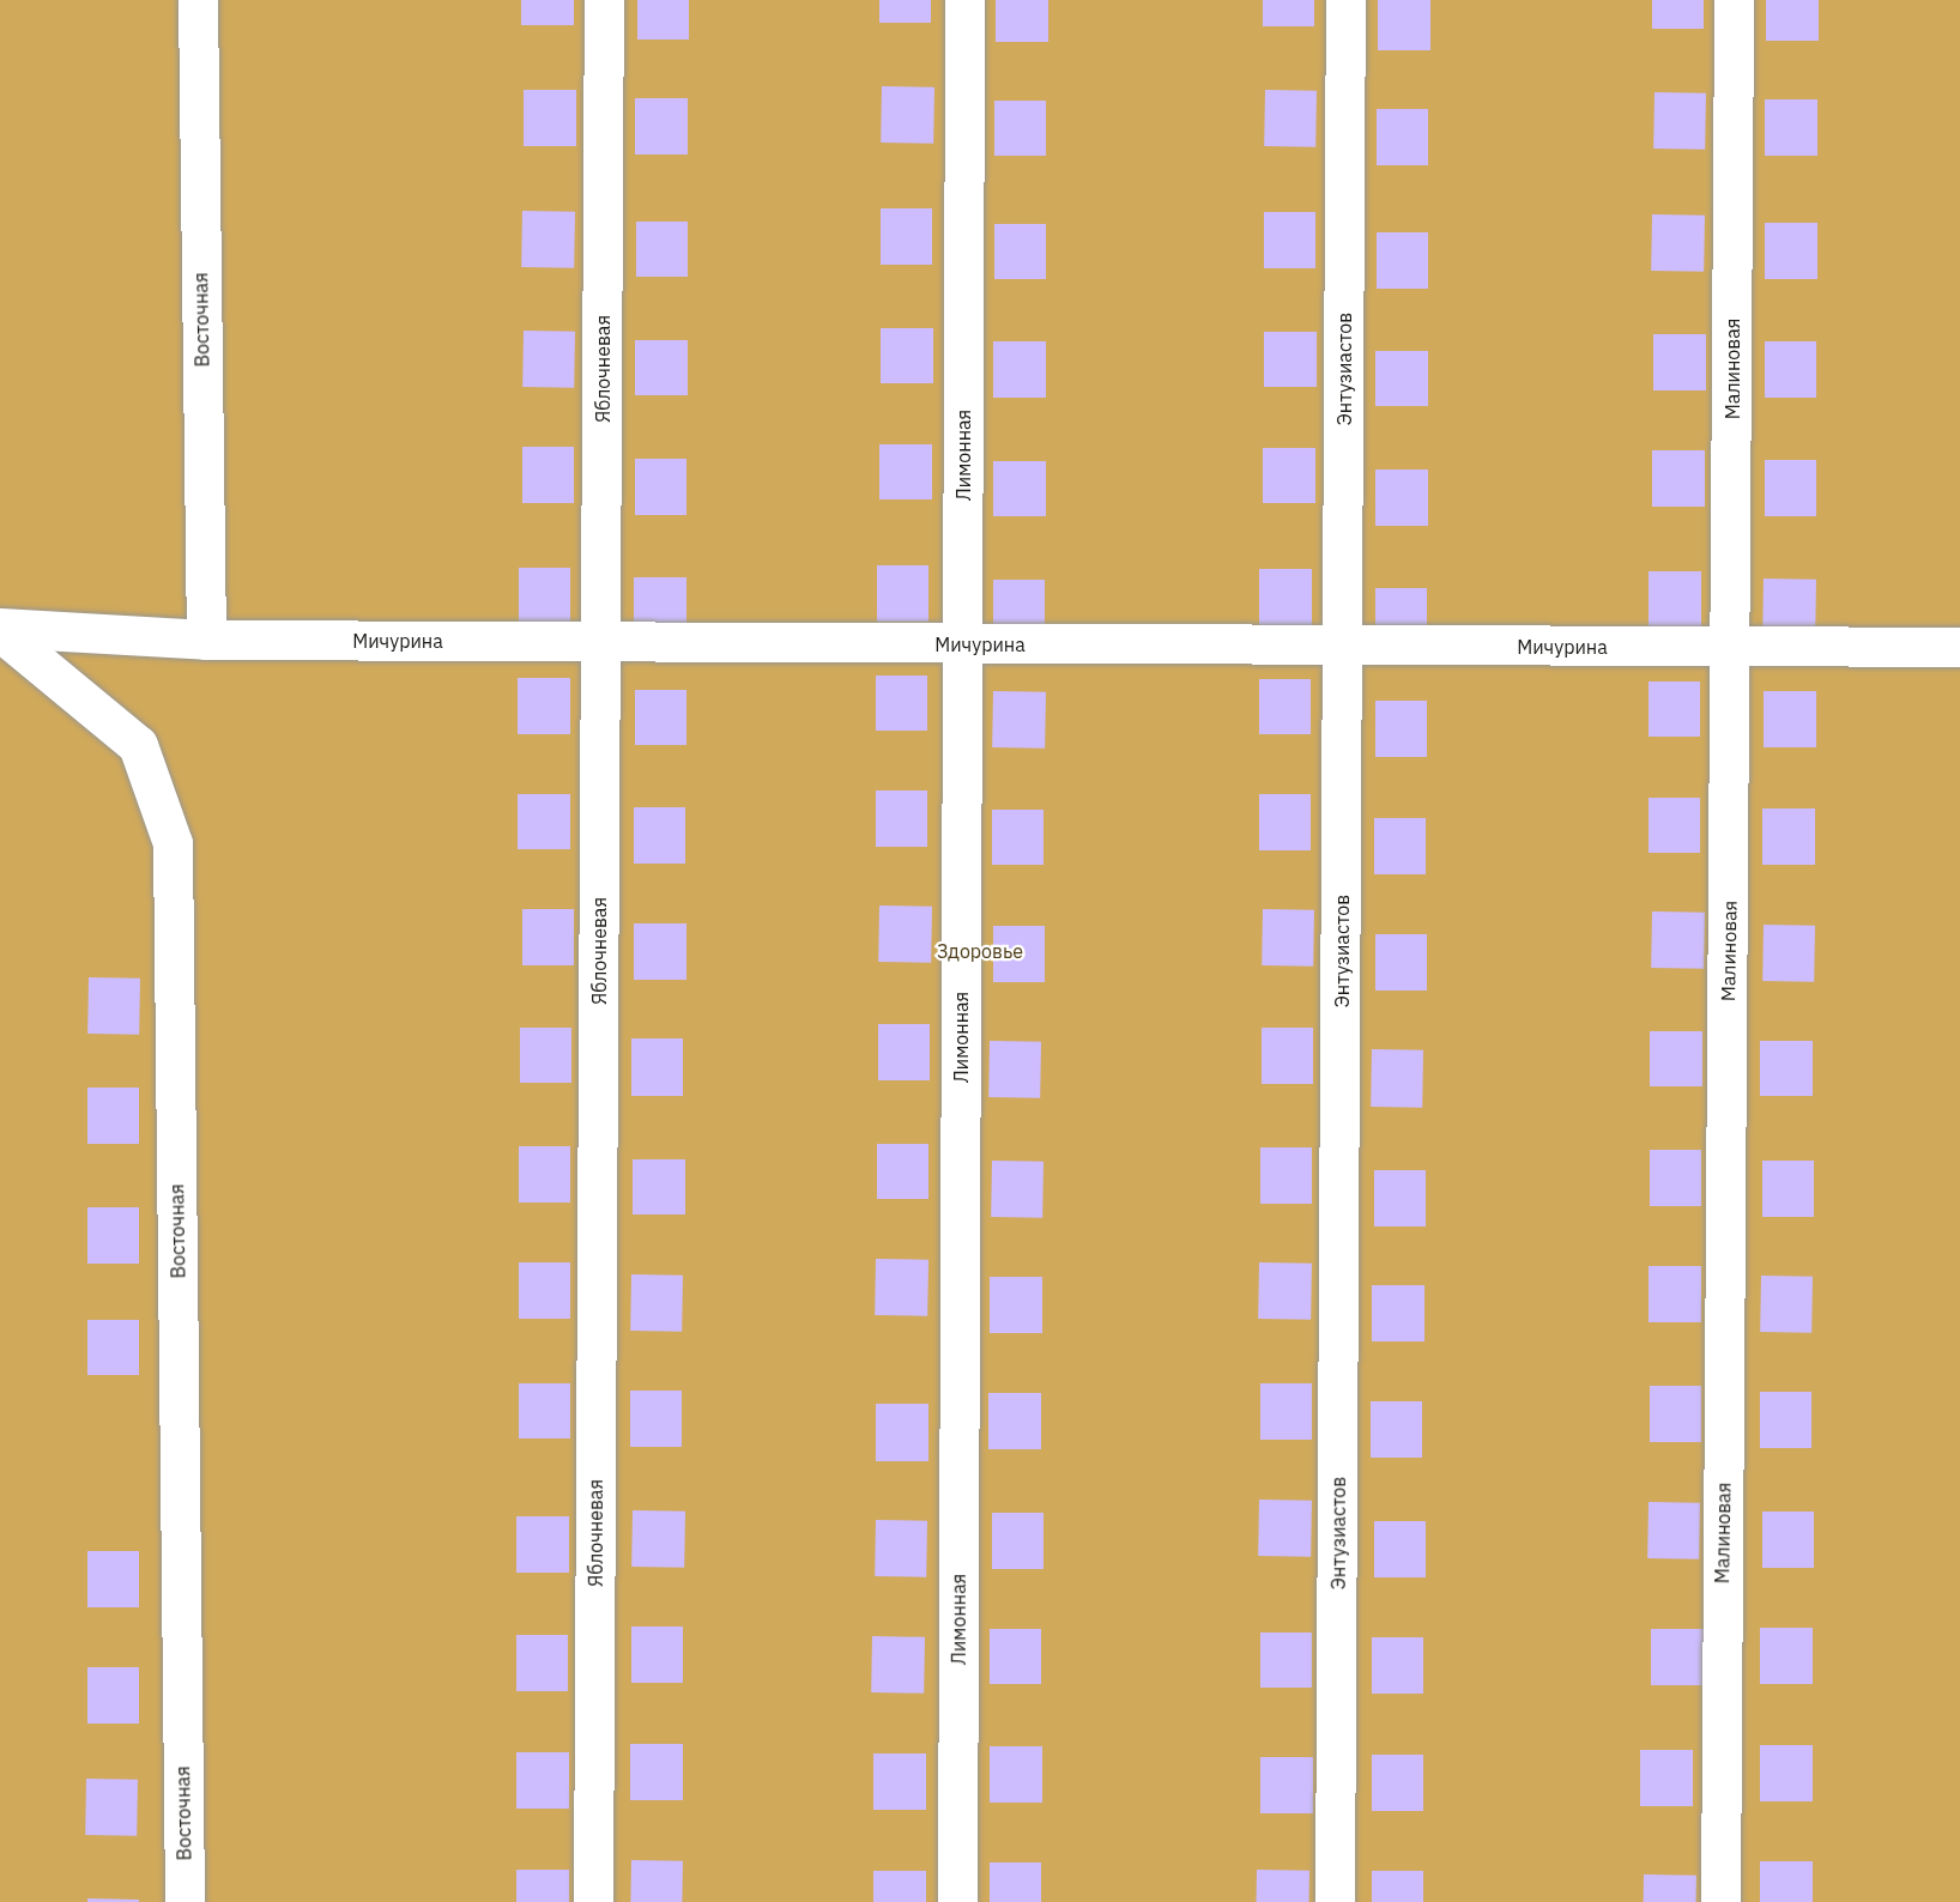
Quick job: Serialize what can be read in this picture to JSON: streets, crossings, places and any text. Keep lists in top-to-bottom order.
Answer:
{
  "streets": {
    "street": [
      "Восточная",
      "Яблочневая",
      "Энтузиастов",
      "Малиновая",
      "Лимонная",
      "Мичурина"
    ]
  },
  "crossings": [
    ["Восточная", "Мичурина"],
    ["Яблочневая", "Мичурина"],
    ["Энтузиастов", "Мичурина"],
    ["Малиновая", "Мичурина"],
    ["Лимонная", "Мичурина"]
  ],
  "parks": ["Здоровье"]
}
